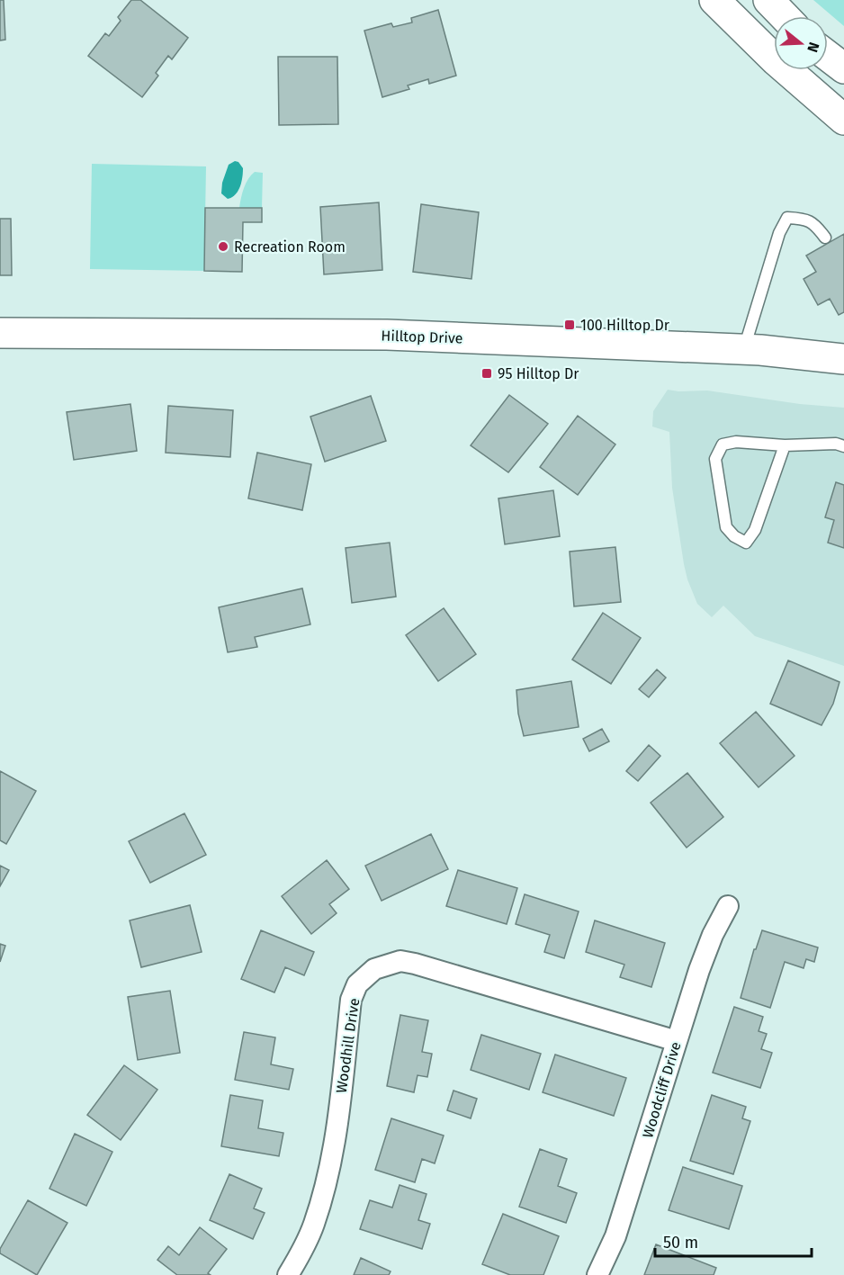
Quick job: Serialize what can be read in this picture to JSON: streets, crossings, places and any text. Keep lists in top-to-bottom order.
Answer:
{
  "streets": {
    "main road": ["Hilltop Drive"],
    "street": ["Woodhill Drive", "Woodcliff Drive"]
  },
  "crossings": [
    ["Woodhill Drive", "Woodcliff Drive"]
  ],
  "places": {
    "other": ["Recreation Room"],
    "transit": ["100 Hilltop Dr", "95 Hilltop Dr"]
  },
  "scale_bar": "50 m",
  "north": "right"
}
